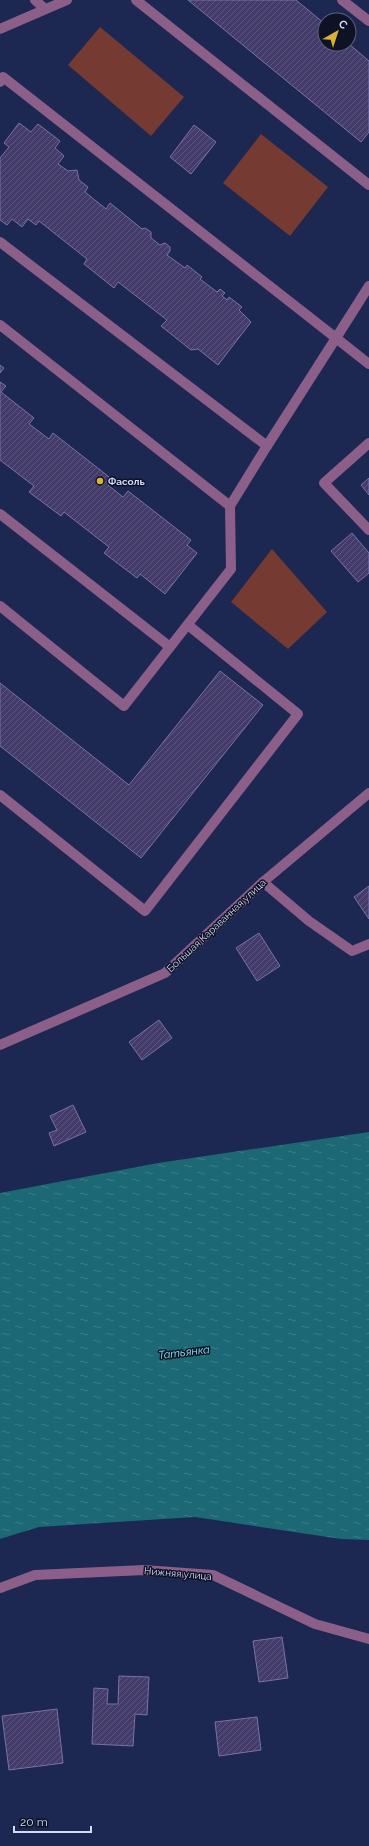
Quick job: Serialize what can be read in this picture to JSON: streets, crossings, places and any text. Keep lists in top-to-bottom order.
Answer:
{
  "streets": {
    "street": ["Большая Караванная улица", "Нижняя улица"]
  },
  "water": ["Татьянка"],
  "places": ["Фасоль"],
  "scale_bar": "20 m",
  "north": "top right"
}
